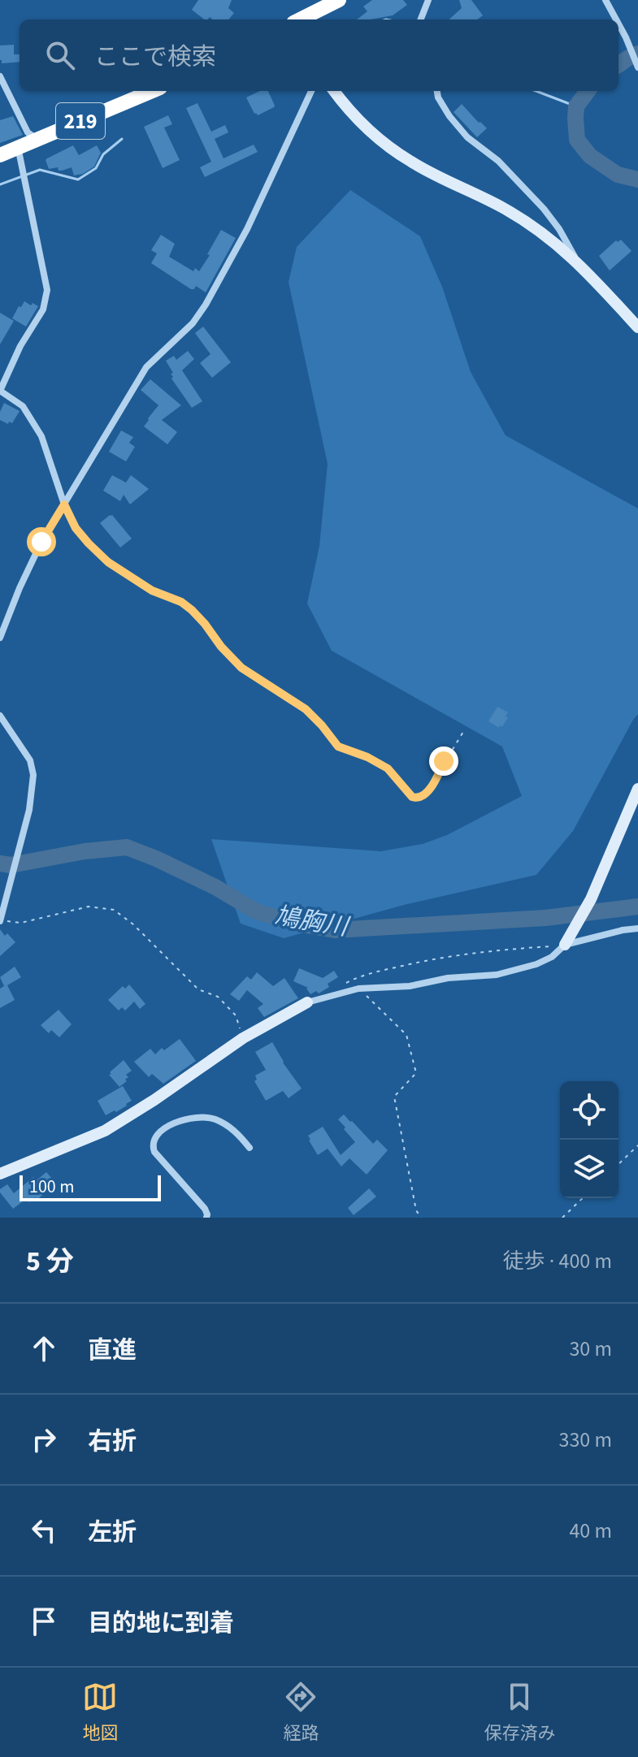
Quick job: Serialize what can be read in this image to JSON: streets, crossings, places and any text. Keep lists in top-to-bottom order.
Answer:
{
  "streets": {
    "highway": ["219"]
  },
  "water": ["鳩胸川"],
  "scale_bar": "100 m",
  "page": {
    "search": "ここで検索",
    "scale": "100 m",
    "heading": ["5 分", "徒歩 · 400 m"],
    "list": [
      ["直進", "30 m"],
      ["右折", "330 m"],
      ["左折", "40 m"],
      "目的地に到着"
    ],
    "nav": ["地図", "経路", "保存済み"]
  }
}
